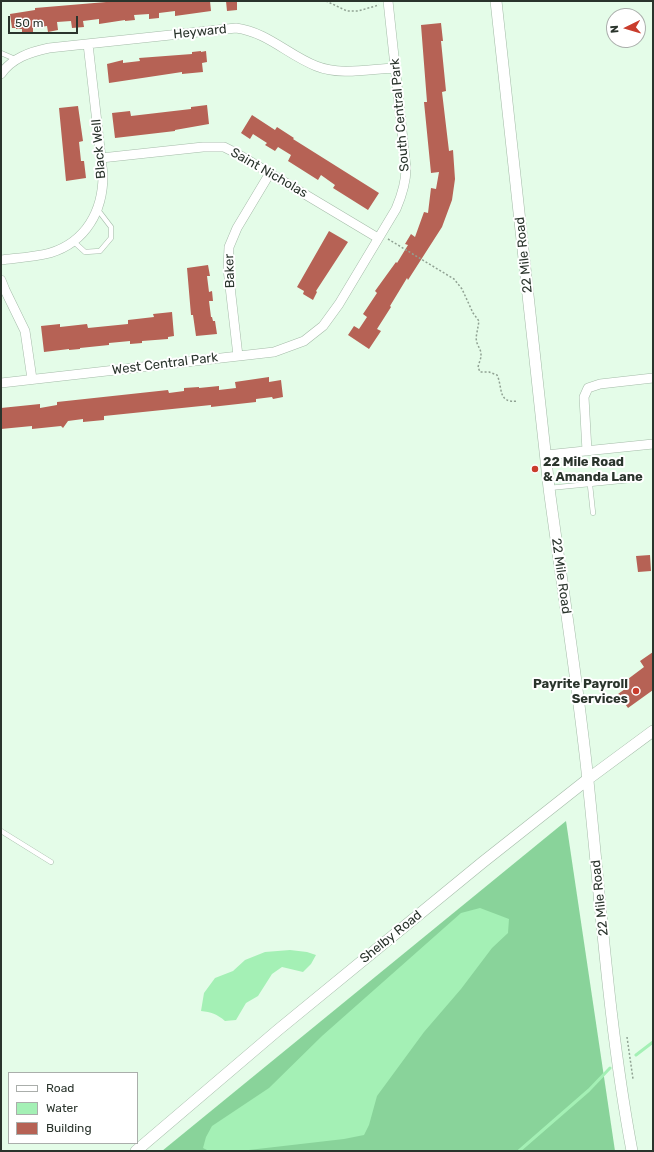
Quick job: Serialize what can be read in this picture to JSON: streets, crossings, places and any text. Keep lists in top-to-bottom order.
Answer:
{
  "streets": {
    "street": [
      "Heyward",
      "South Central Park",
      "Black Well",
      "Saint Nicholas",
      "22 Mile Road",
      "Baker",
      "West Central Park",
      "Shelby Road"
    ]
  },
  "crossings": [
    ["Heyward", "South Central Park"],
    ["Heyward", "Black Well"],
    ["South Central Park", "Saint Nicholas"],
    ["South Central Park", "West Central Park"],
    ["Black Well", "Saint Nicholas"],
    ["Saint Nicholas", "Baker"],
    ["22 Mile Road", "Shelby Road"],
    ["Baker", "West Central Park"]
  ],
  "places": ["22 Mile Road & Amanda Lane", "Payrite Payroll Services"],
  "legend": ["Road", "Water", "Building"],
  "scale_bar": "50 m",
  "north": "left"
}
